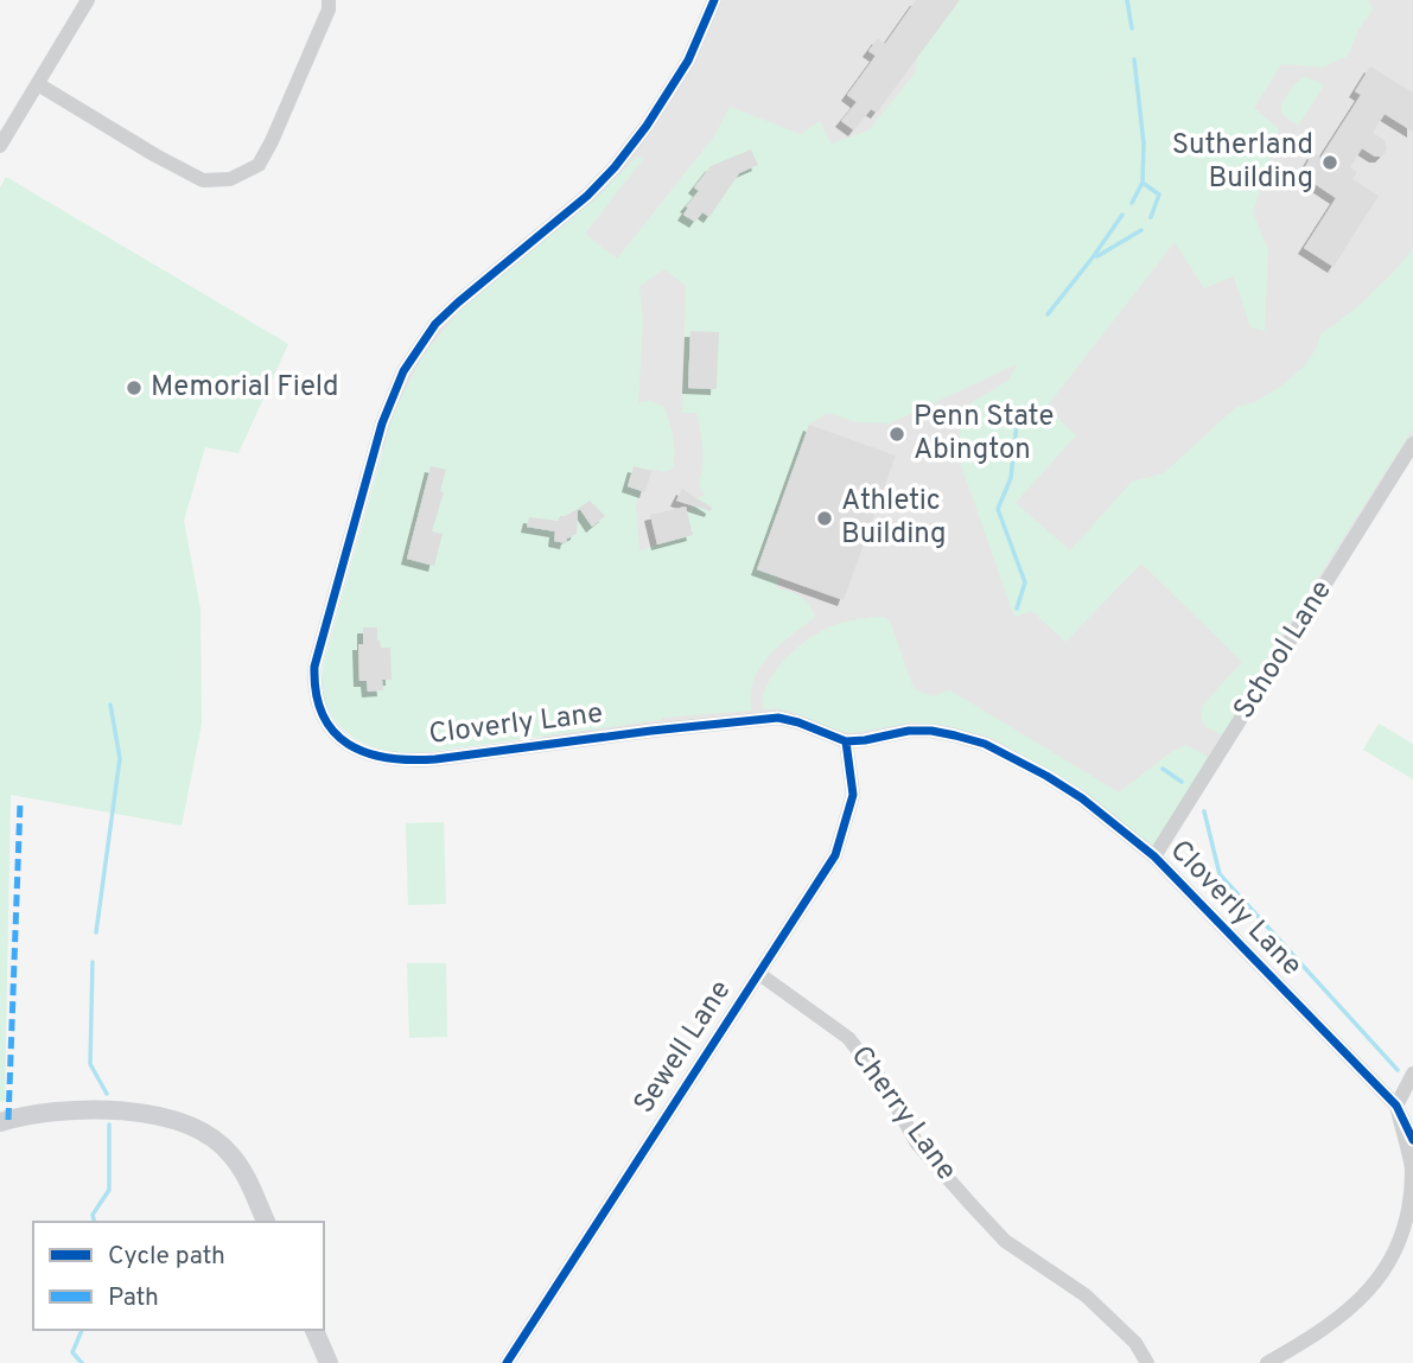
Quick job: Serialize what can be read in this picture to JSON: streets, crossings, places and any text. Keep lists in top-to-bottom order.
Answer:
{
  "streets": {
    "street": [
      "School Lane",
      "Cloverly Lane",
      "Sewell Lane",
      "Cherry Lane"
    ]
  },
  "crossings": [
    ["School Lane", "Cloverly Lane"],
    ["Cloverly Lane", "Sewell Lane"],
    ["Sewell Lane", "Cherry Lane"]
  ],
  "places": [
    "Sutherland Building",
    "Memorial Field",
    "Penn State Abington",
    "Athletic Building"
  ],
  "legend": ["Cycle path", "Path"]
}
